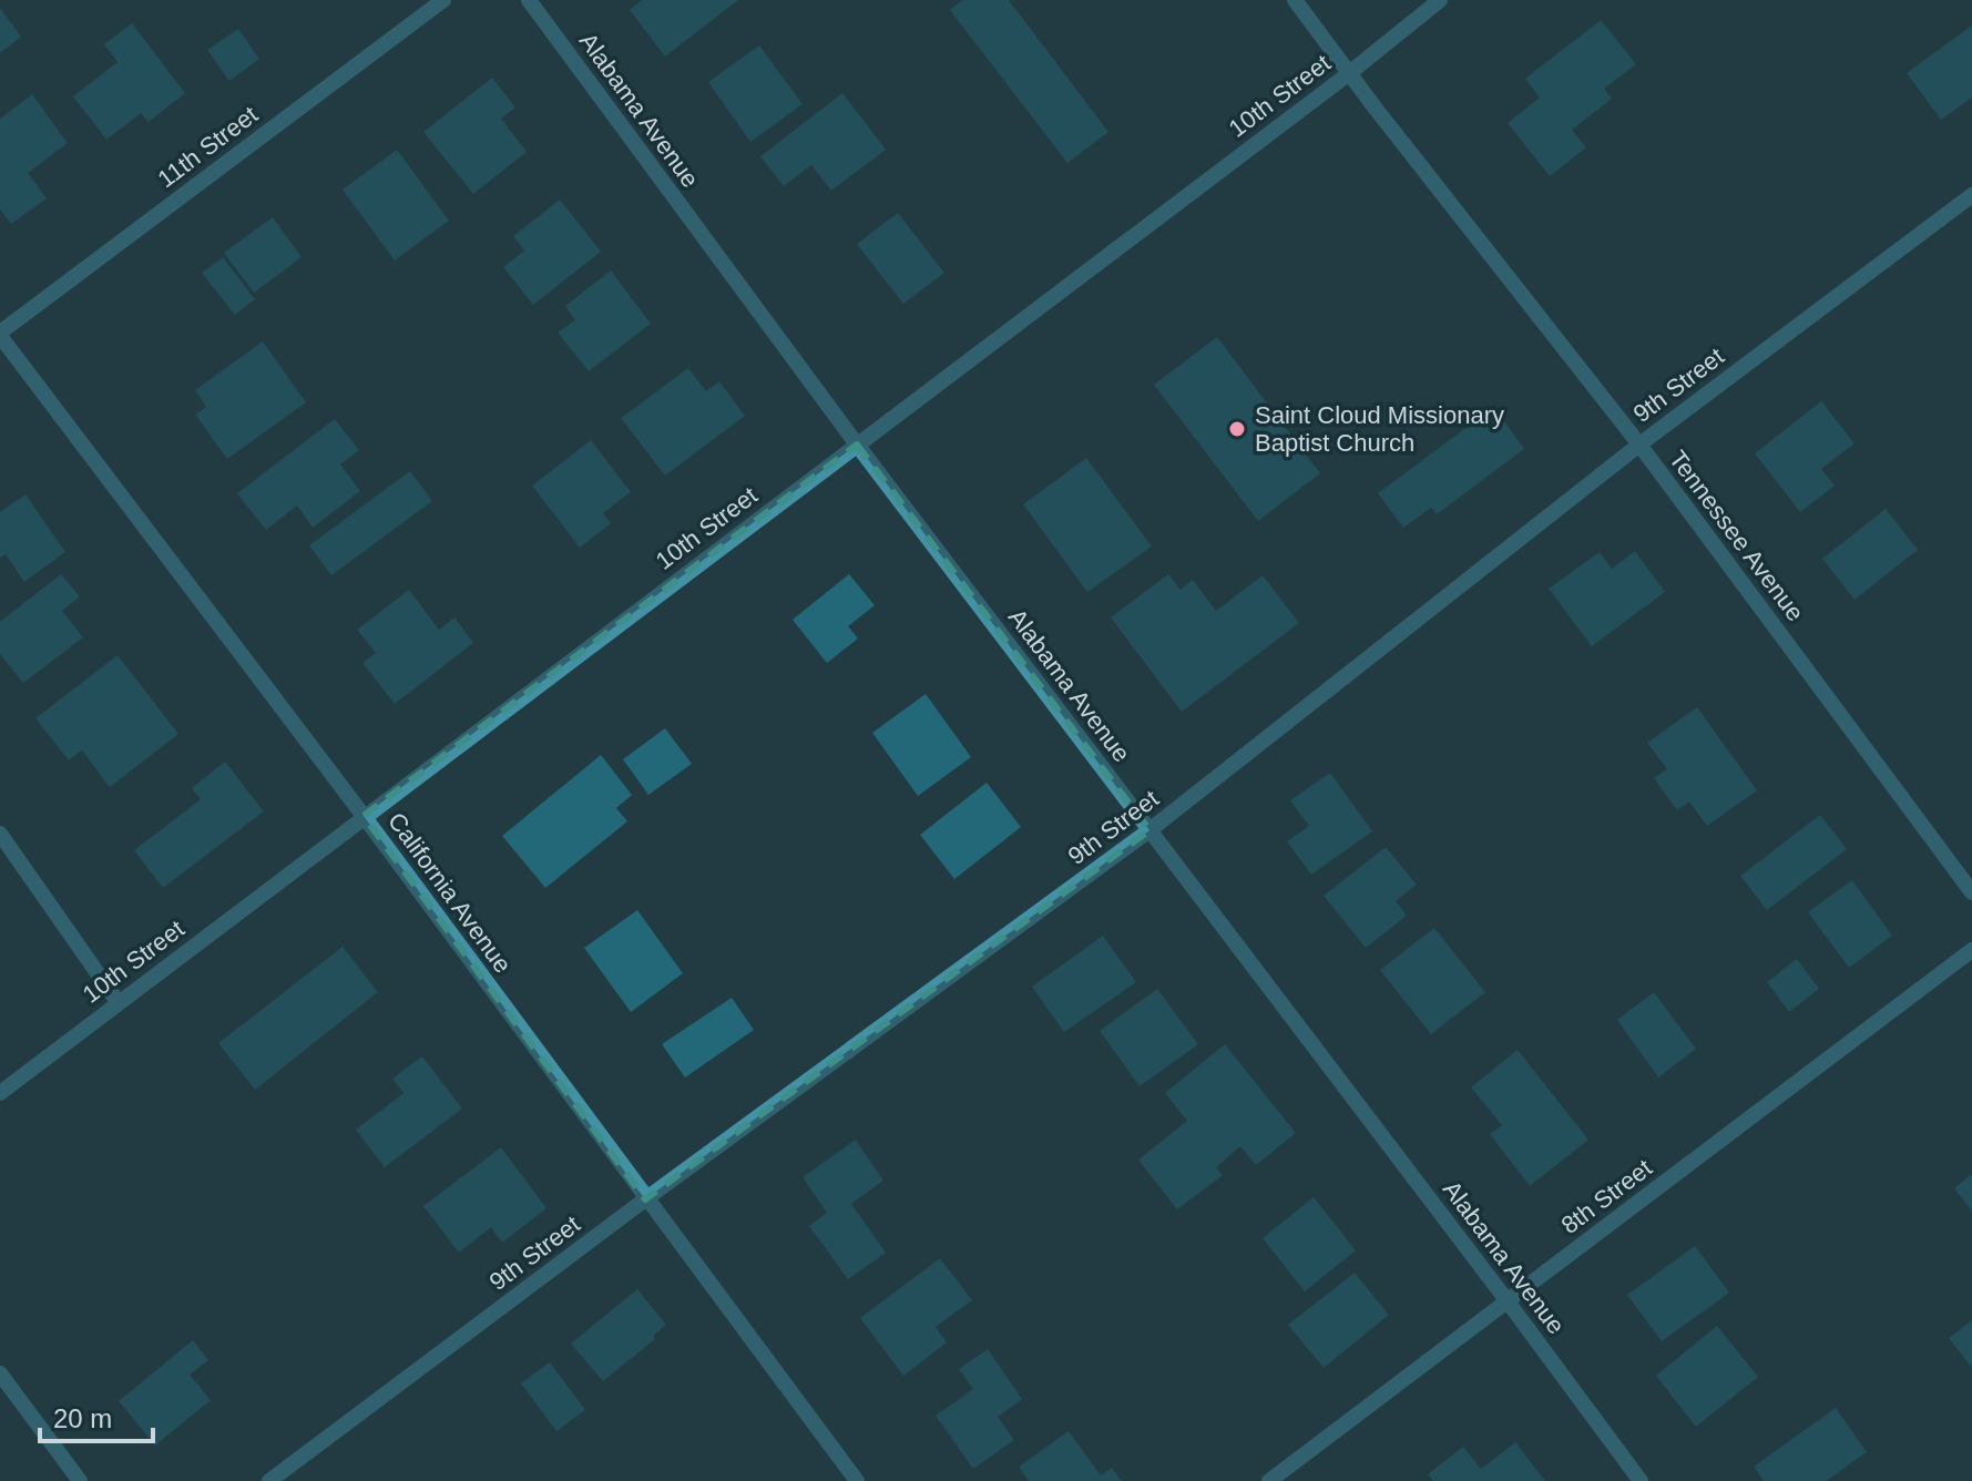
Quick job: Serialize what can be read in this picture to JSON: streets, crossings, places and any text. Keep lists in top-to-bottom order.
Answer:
{
  "streets": {
    "street": [
      "10th Street",
      "Alabama Avenue",
      "11th Street",
      "9th Street",
      "Tennessee Avenue",
      "California Avenue",
      "8th Street"
    ]
  },
  "crossings": [
    ["10th Street", "Alabama Avenue"],
    ["10th Street", "Tennessee Avenue"],
    ["10th Street", "California Avenue"],
    ["Alabama Avenue", "9th Street"],
    ["Alabama Avenue", "8th Street"],
    ["11th Street", "California Avenue"],
    ["9th Street", "Tennessee Avenue"],
    ["9th Street", "California Avenue"]
  ],
  "places": ["Saint Cloud Missionary Baptist Church"],
  "scale_bar": "20 m"
}
